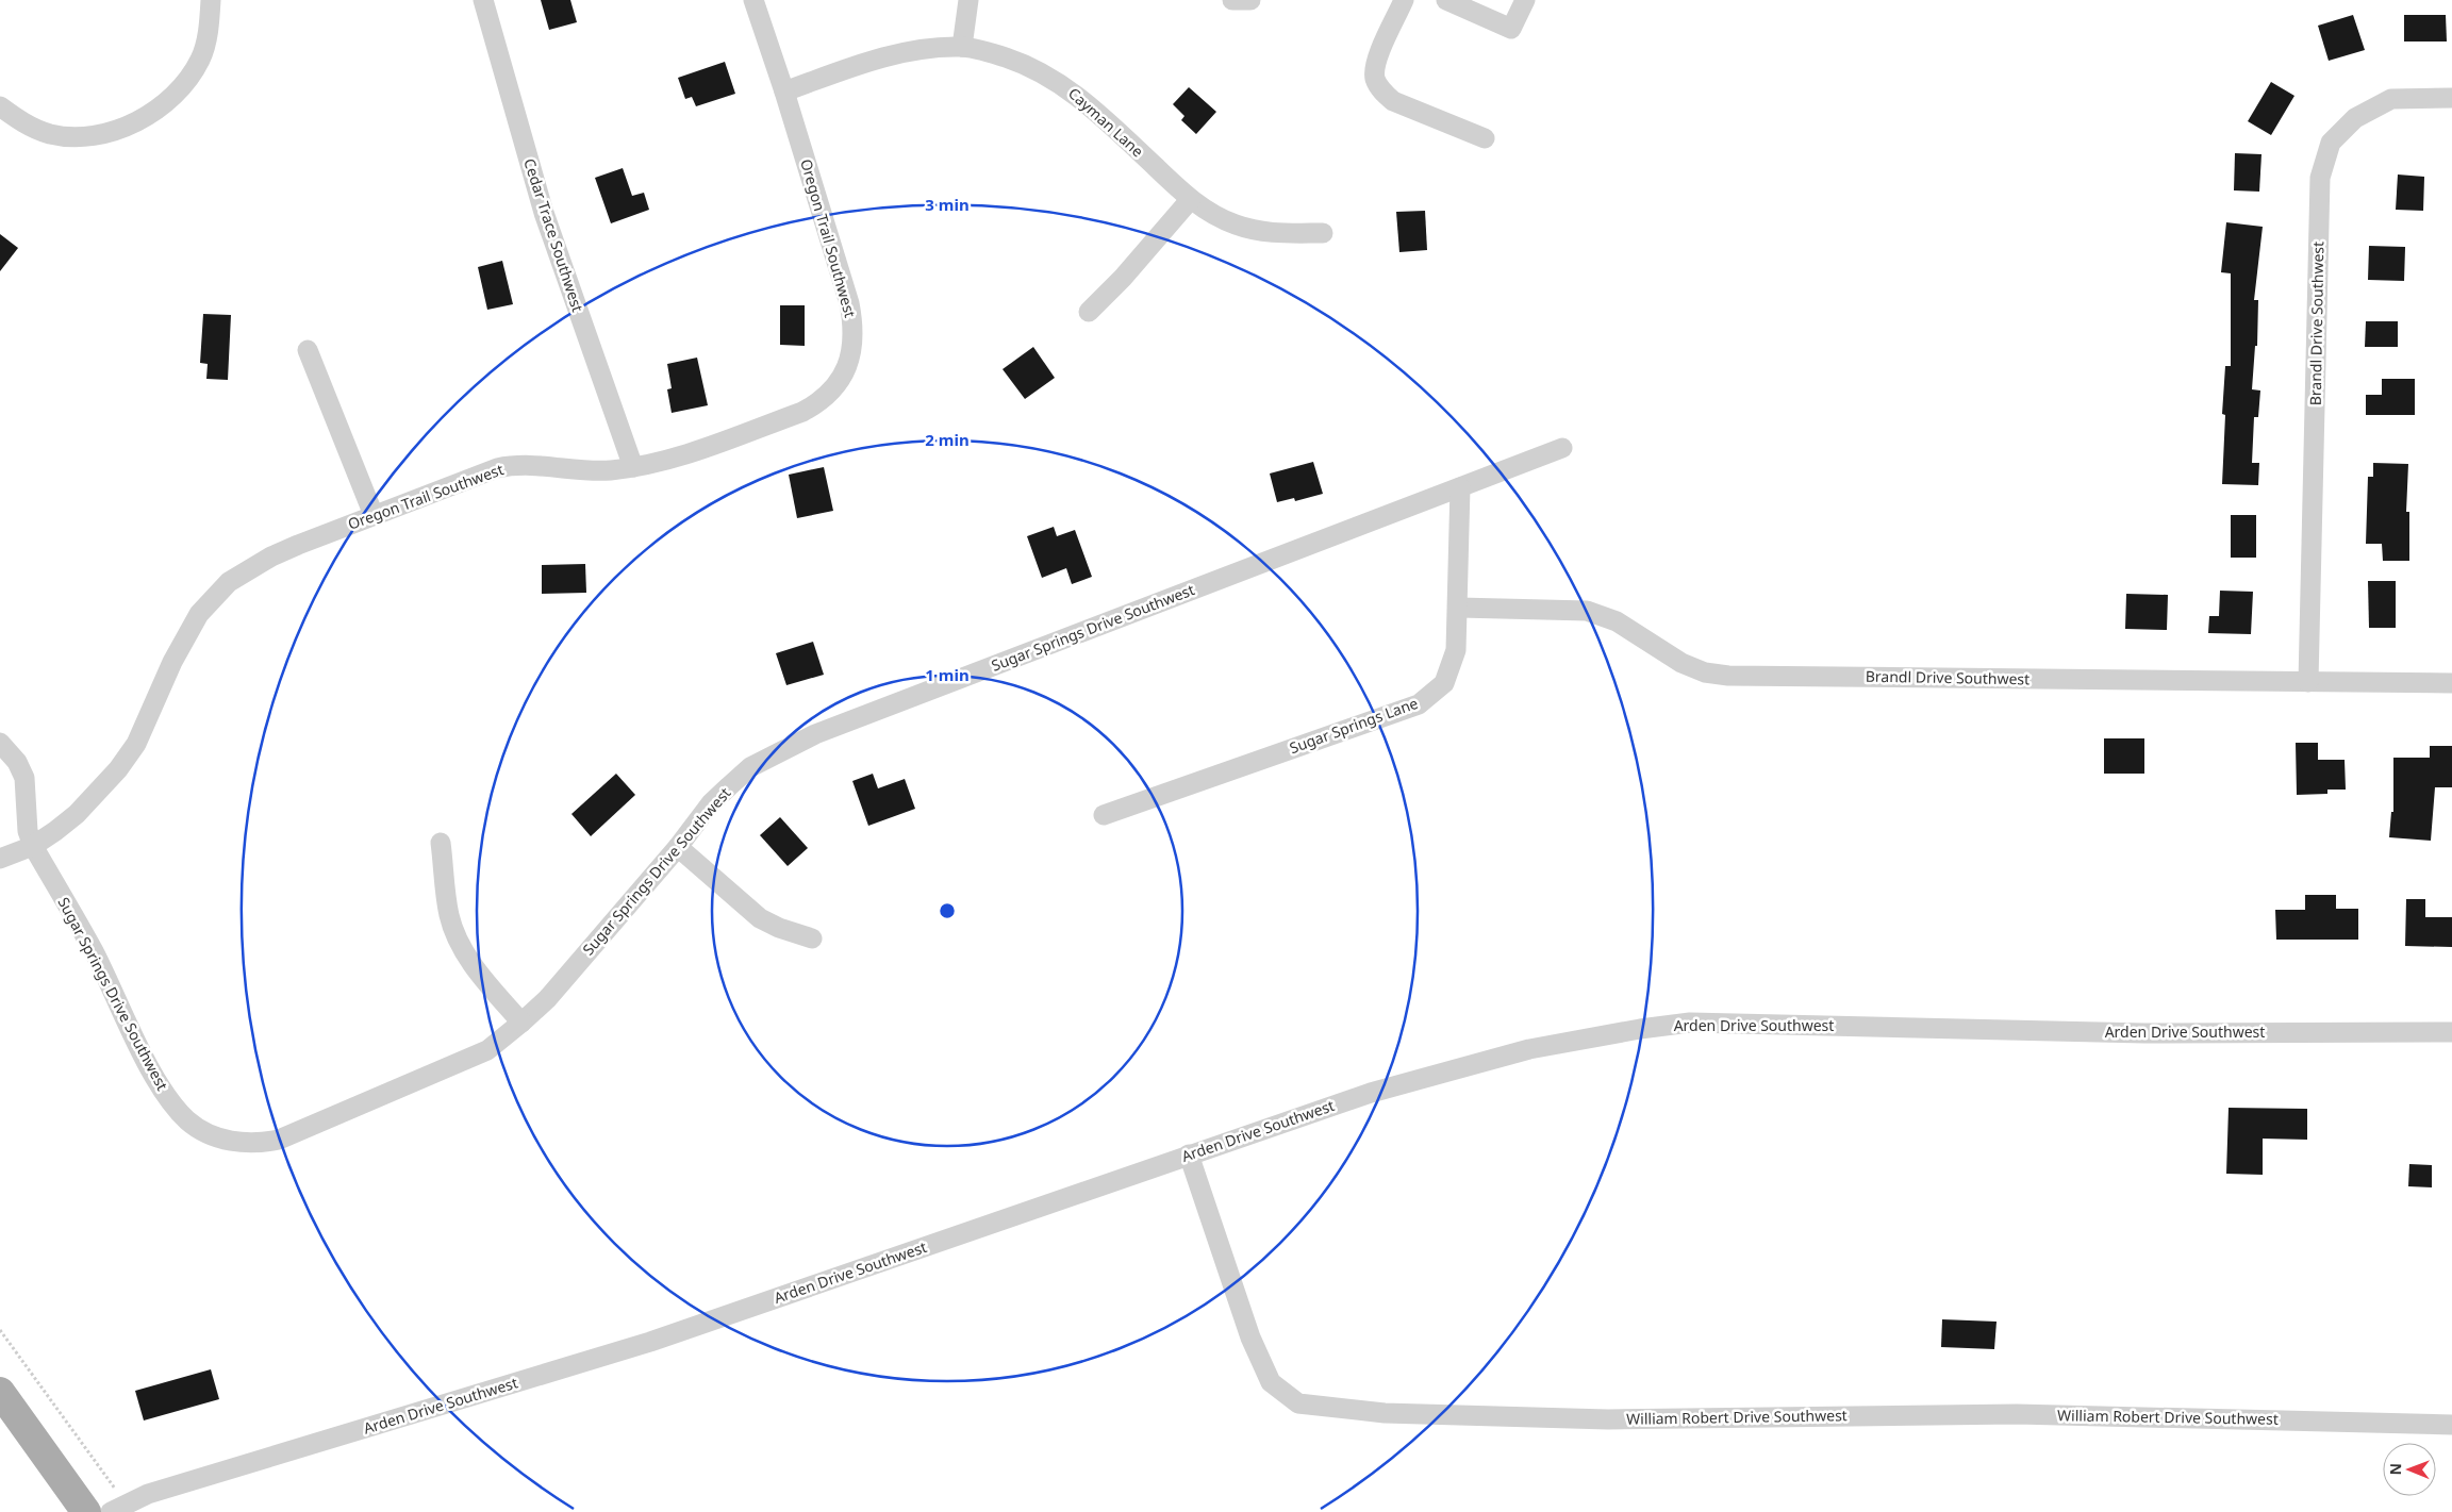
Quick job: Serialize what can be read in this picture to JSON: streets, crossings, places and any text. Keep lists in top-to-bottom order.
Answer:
{
  "streets": {
    "street": [
      "Cayman Lane",
      "Cedar Trace Southwest",
      "Oregon Trail Southwest",
      "Brandl Drive Southwest",
      "Sugar Springs Drive Southwest",
      "Sugar Springs Lane",
      "Arden Drive Southwest",
      "William Robert Drive Southwest"
    ]
  },
  "crossings": [
    ["Cayman Lane", "Oregon Trail Southwest"],
    ["Cedar Trace Southwest", "Oregon Trail Southwest"],
    ["Oregon Trail Southwest", "Sugar Springs Drive Southwest"],
    ["Brandl Drive Southwest", "Sugar Springs Lane"],
    ["Sugar Springs Drive Southwest", "Sugar Springs Lane"],
    ["Arden Drive Southwest", "William Robert Drive Southwest"]
  ],
  "north": "left",
  "rings": ["3 min", "2 min", "1 min"]
}
